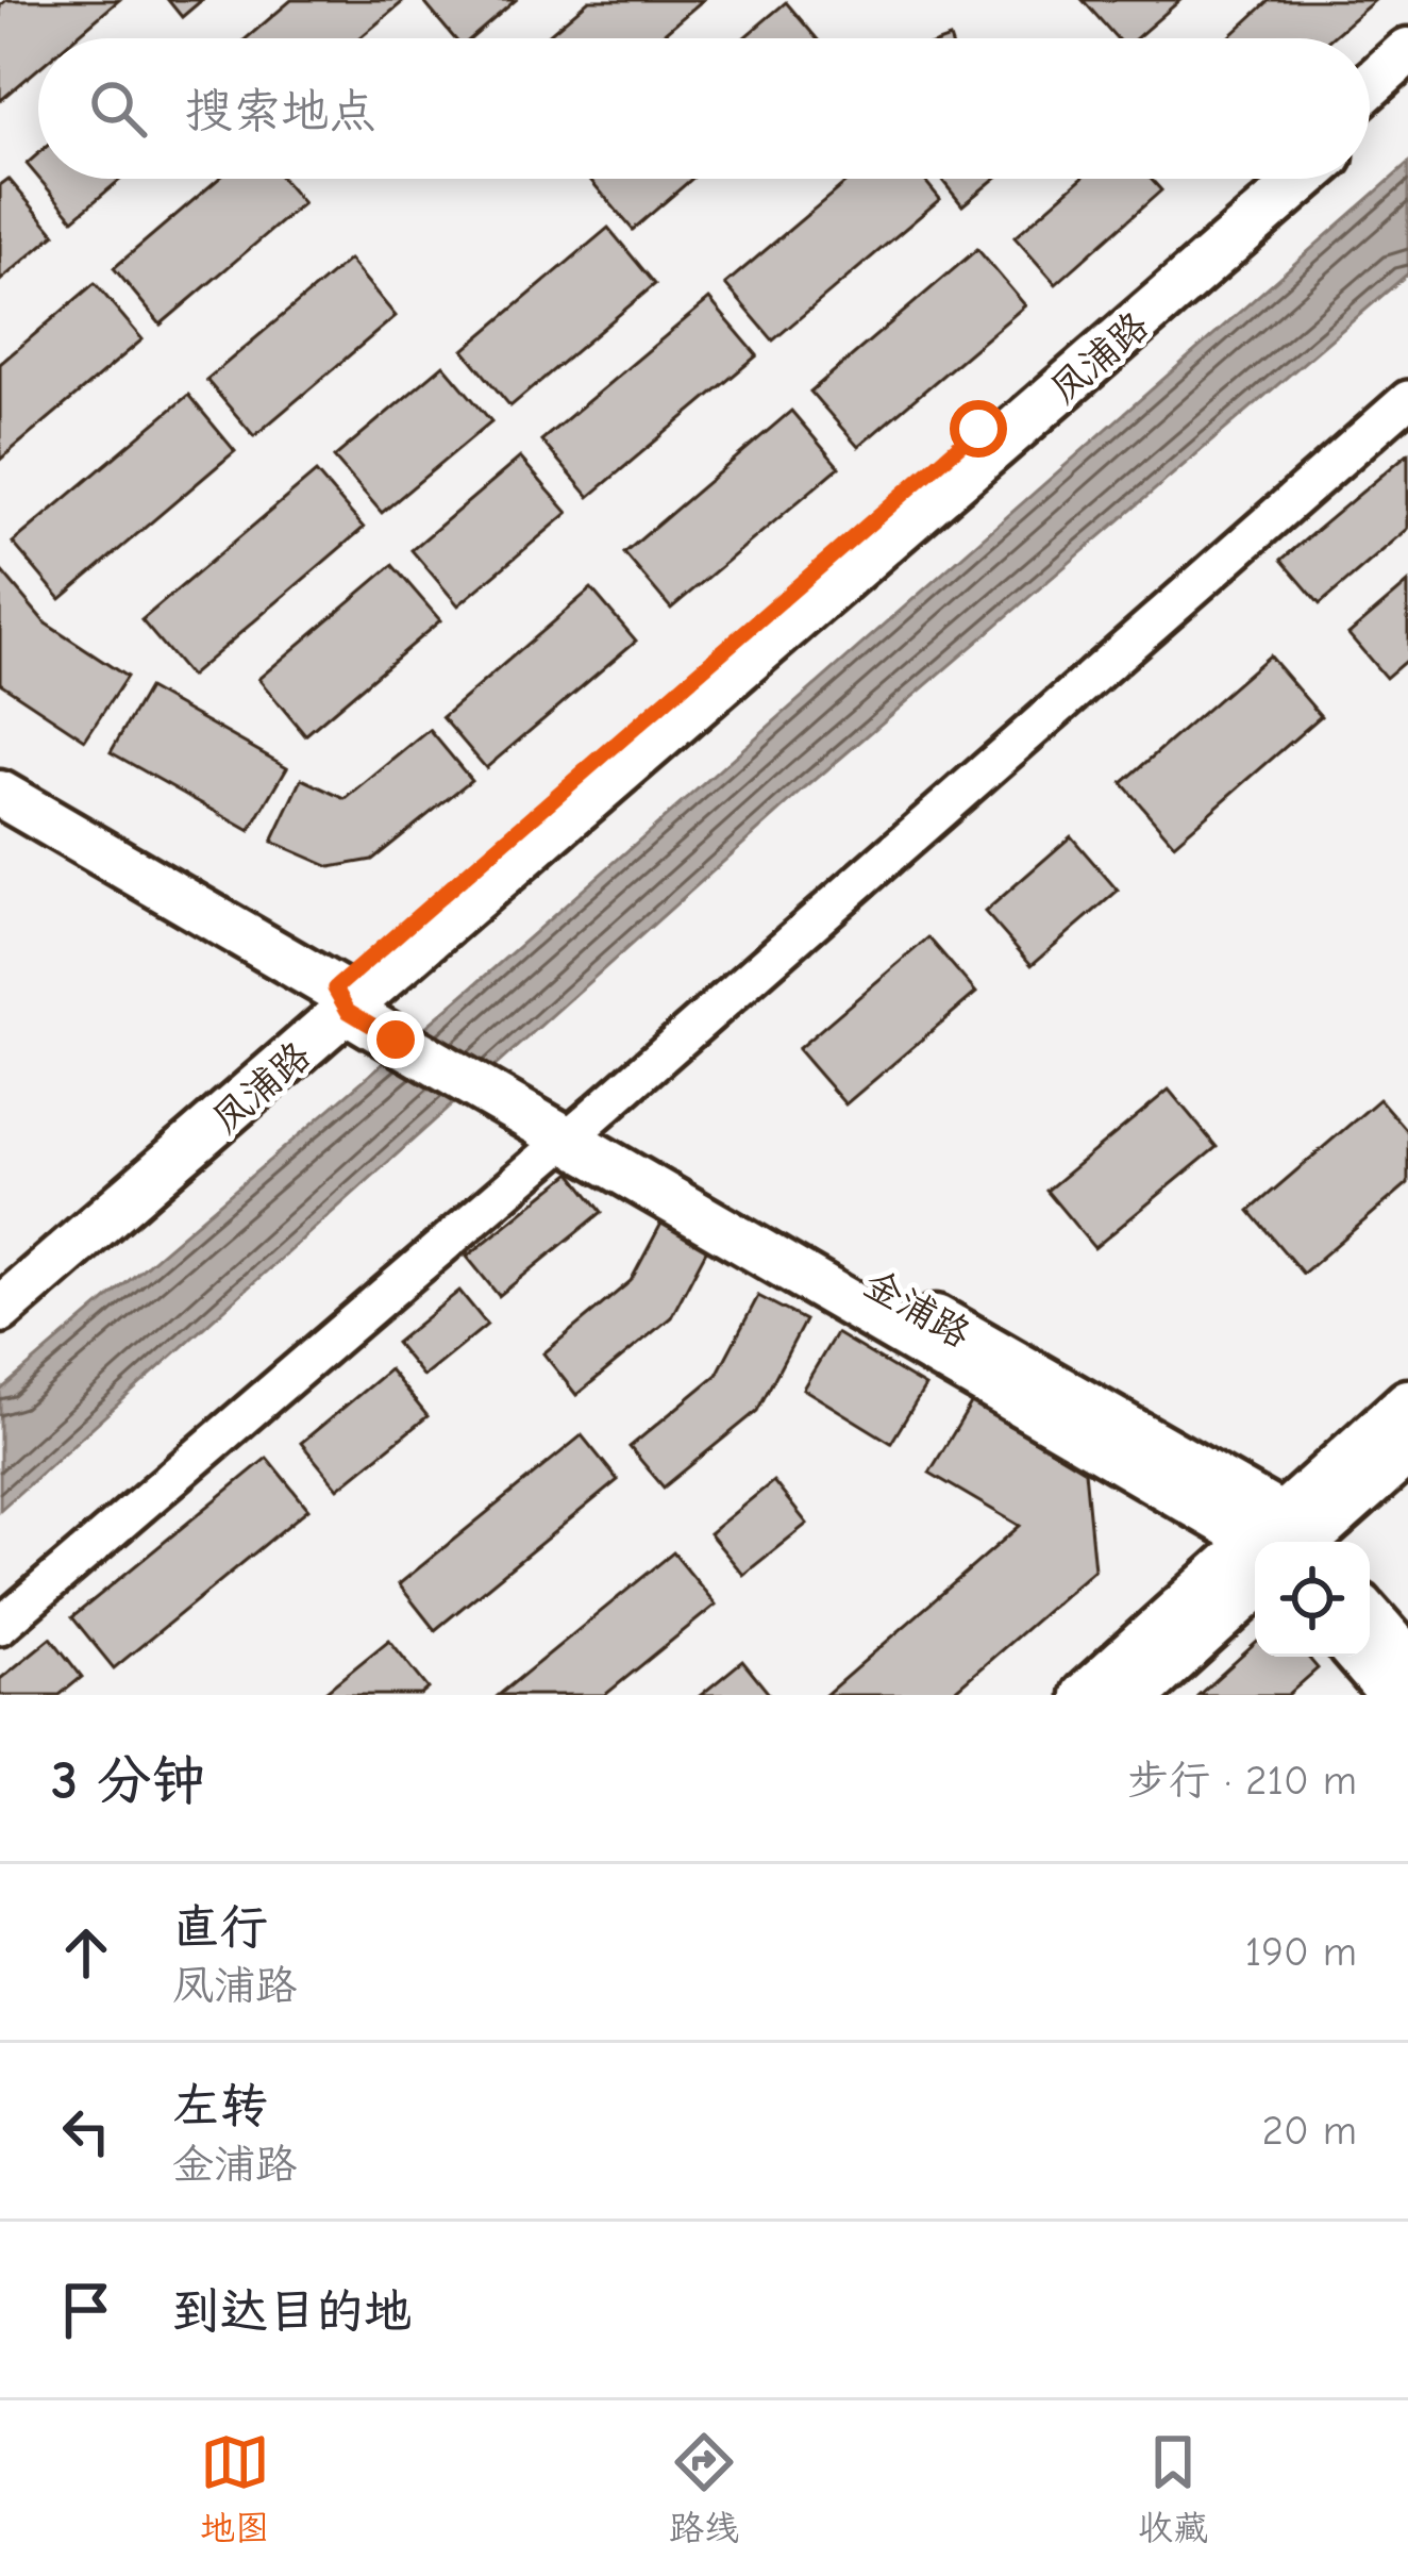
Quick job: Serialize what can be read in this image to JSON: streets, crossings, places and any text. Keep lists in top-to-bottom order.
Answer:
{
  "streets": {
    "street": ["凤浦路", "金浦路"]
  },
  "crossings": [
    ["凤浦路", "金浦路"]
  ],
  "page": {
    "search": "搜索地点",
    "heading": ["3 分钟", "步行 · 210 m"],
    "list": [
      ["直行", "凤浦路", "190 m"],
      ["左转", "金浦路", "20 m"],
      "到达目的地"
    ],
    "nav": ["地图", "路线", "收藏"]
  }
}
